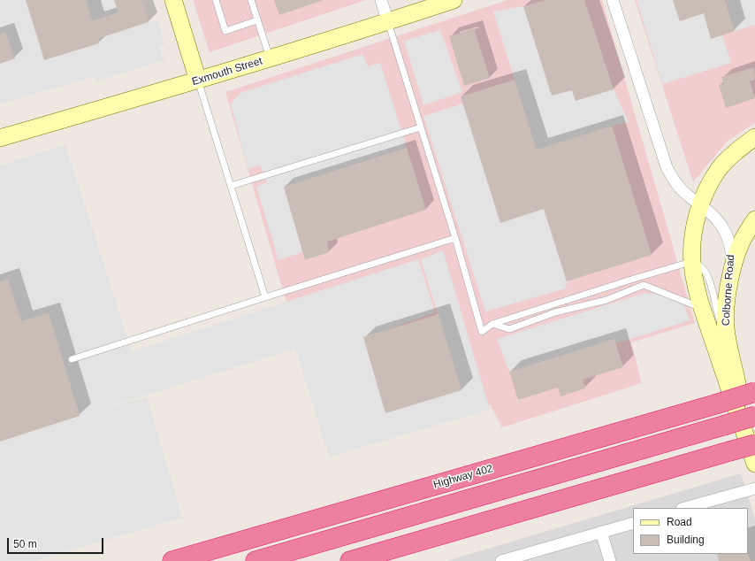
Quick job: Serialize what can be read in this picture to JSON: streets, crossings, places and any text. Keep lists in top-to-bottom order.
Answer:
{
  "streets": {
    "highway": ["Highway 402"],
    "street": ["Exmouth Street", "Colborne Road"]
  },
  "legend": ["Road", "Building"],
  "scale_bar": "50 m"
}
